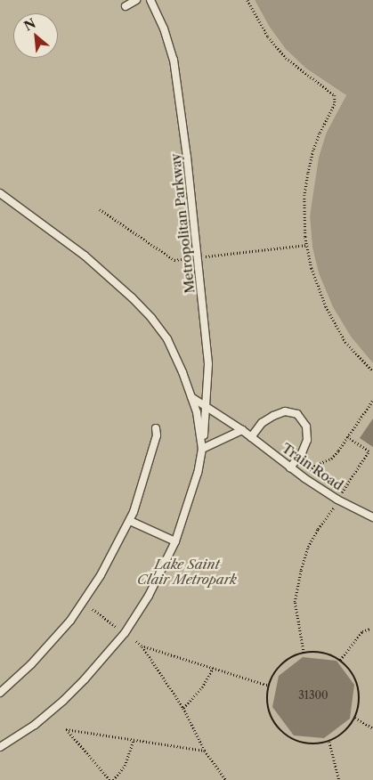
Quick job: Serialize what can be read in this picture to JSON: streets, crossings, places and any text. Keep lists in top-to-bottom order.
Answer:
{
  "streets": {
    "lane": ["Metropolitan Parkway", "Train Road"]
  },
  "crossings": [
    ["Metropolitan Parkway", "Train Road"]
  ],
  "parks": ["Lake Saint Clair Metropark"],
  "house_numbers": ["31300"],
  "north": "top left"
}
